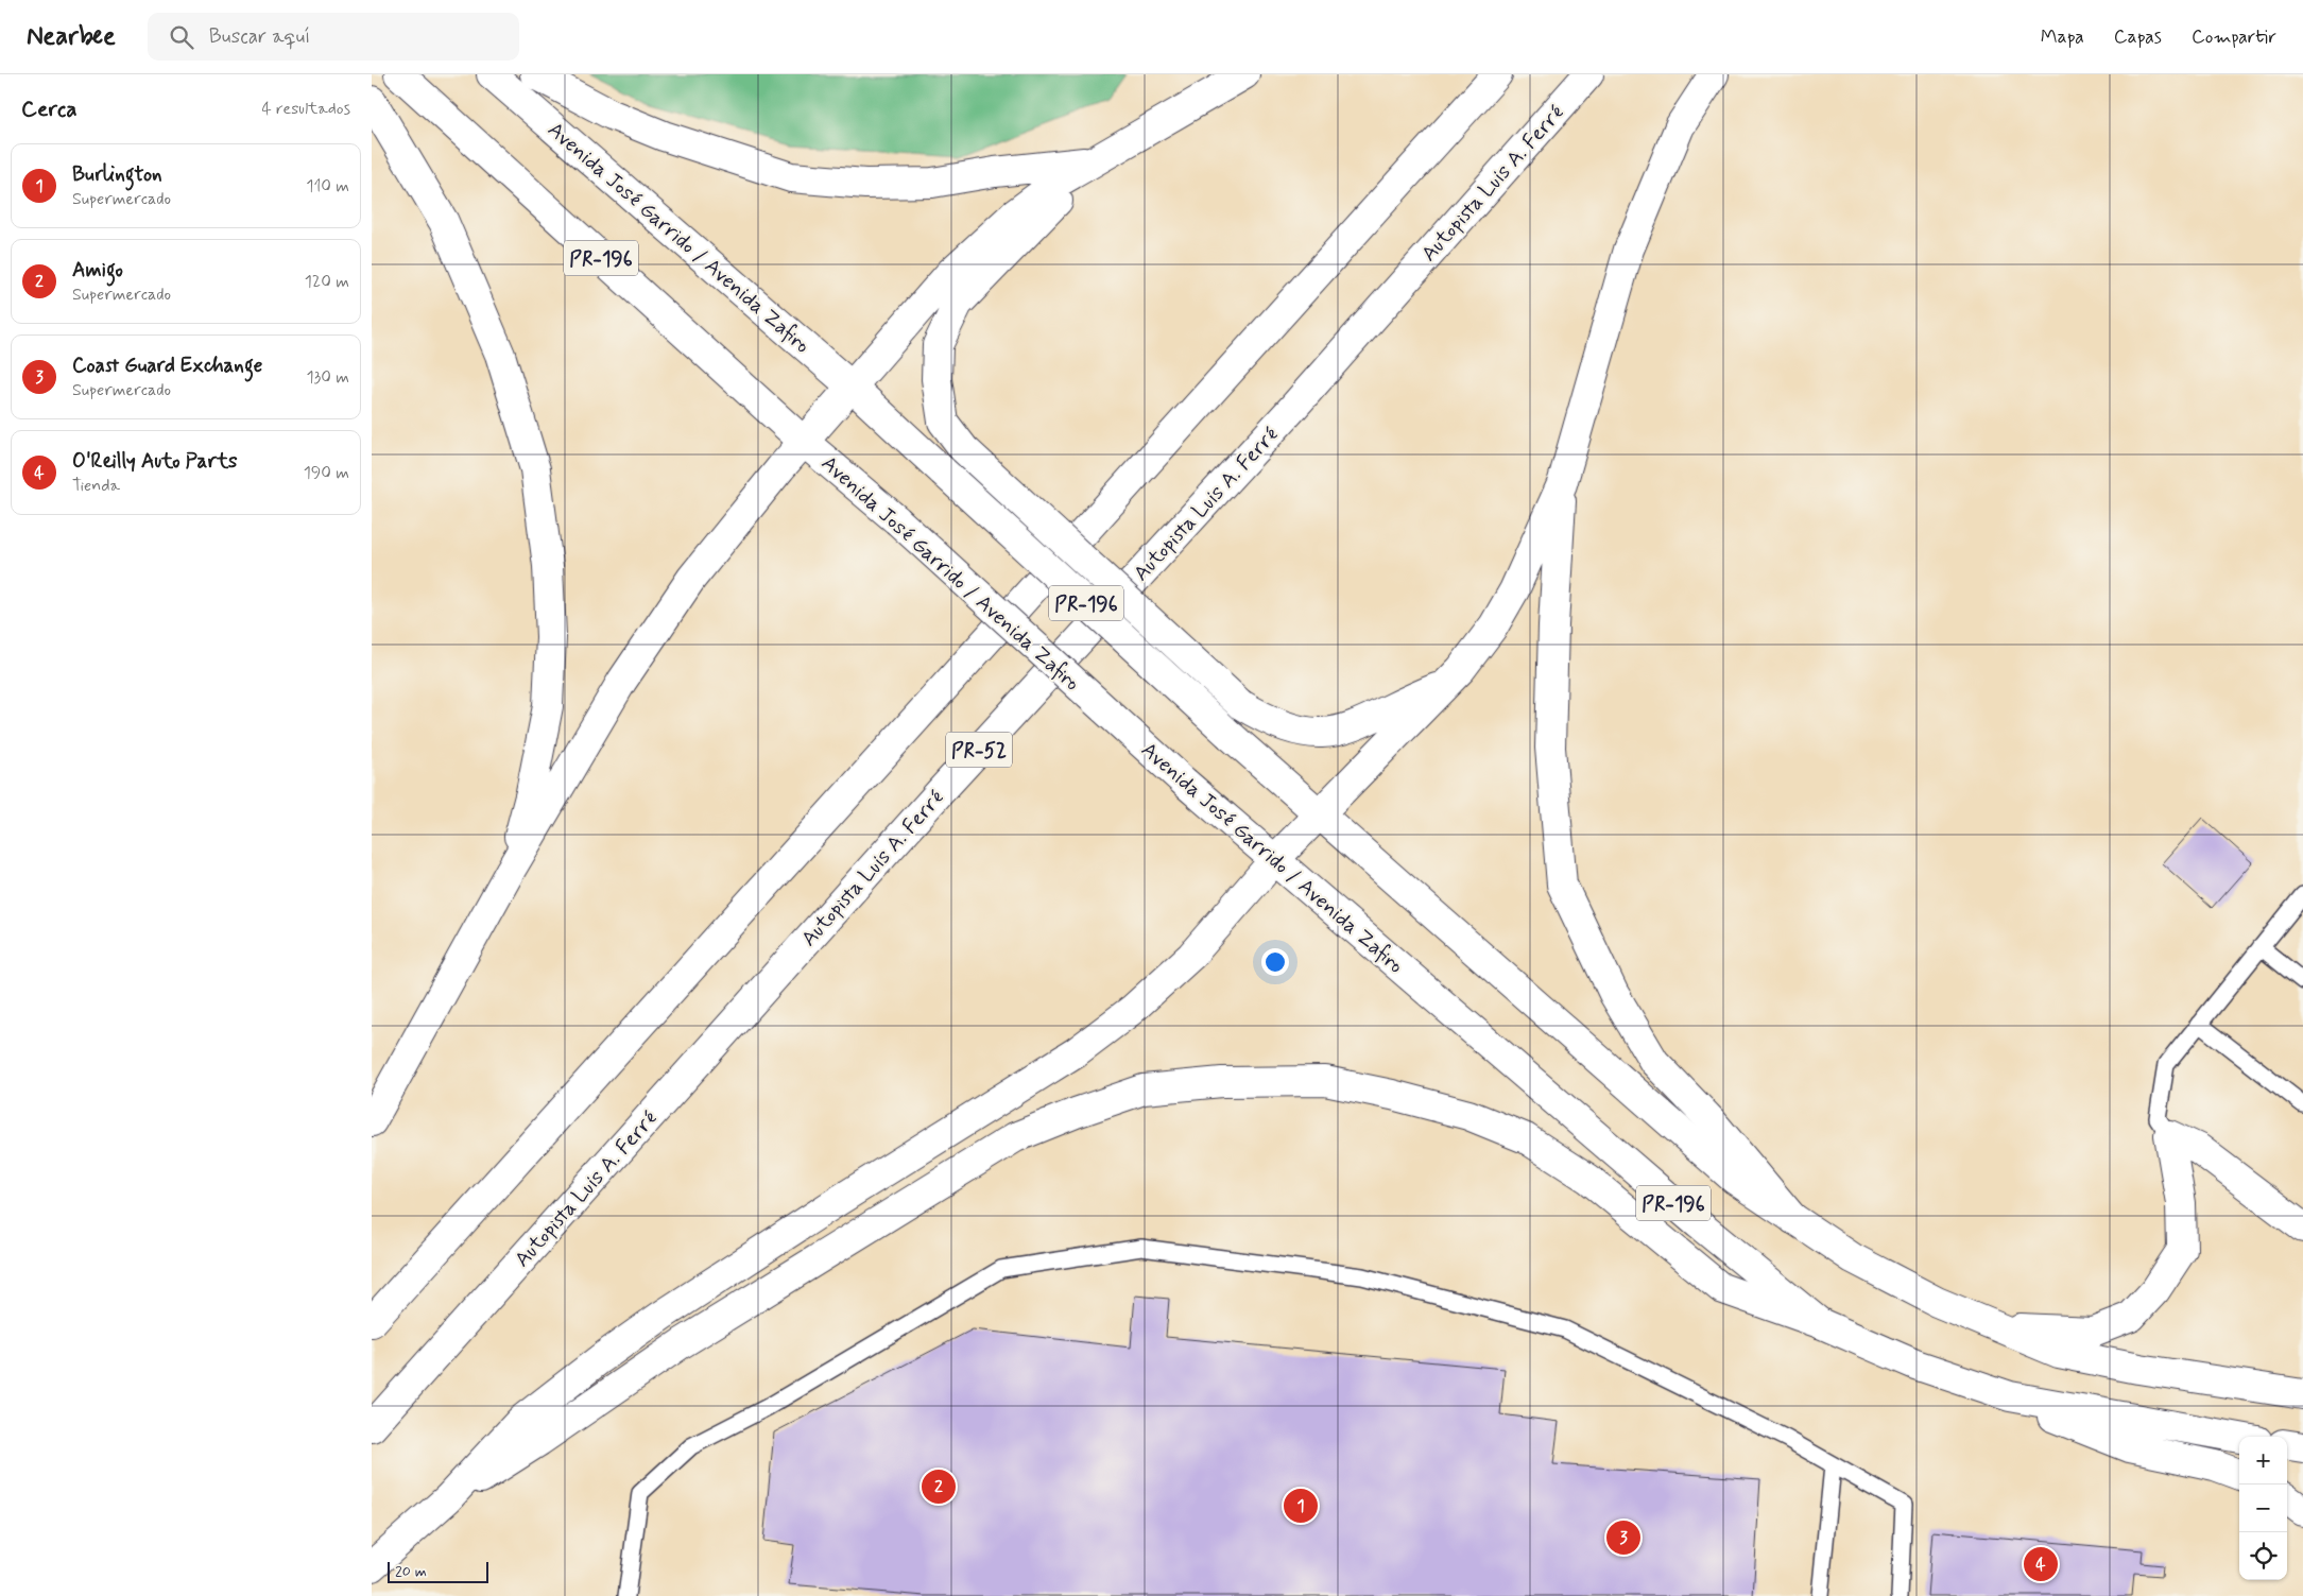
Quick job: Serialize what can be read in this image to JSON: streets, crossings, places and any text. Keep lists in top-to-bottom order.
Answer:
{
  "streets": {
    "main road": [
      "Autopista Luis A. Ferré",
      "Avenida José Garrido / Avenida Zafiro",
      "PR-196",
      "PR-52"
    ]
  },
  "scale_bar": "20 m",
  "page": {
    "header": "Nearbee",
    "search": "Buscar aquí",
    "nav": ["Mapa", "Capas", "Compartir"],
    "heading": ["Cerca", "4 resultados"],
    "list": [
      {
        "mark": "1",
        "name": "Burlington",
        "note": "Supermercado",
        "value": "110 m"
      },
      {
        "mark": "2",
        "name": "Amigo",
        "note": "Supermercado",
        "value": "120 m"
      },
      {
        "mark": "3",
        "name": "Coast Guard Exchange",
        "note": "Supermercado",
        "value": "130 m"
      },
      {
        "mark": "4",
        "name": "O'Reilly Auto Parts",
        "note": "Tienda",
        "value": "190 m"
      }
    ],
    "map_buttons": ["+", "−"],
    "pins": [
      "2",
      "1",
      "3",
      "4"
    ],
    "scale": "20 m"
  }
}
